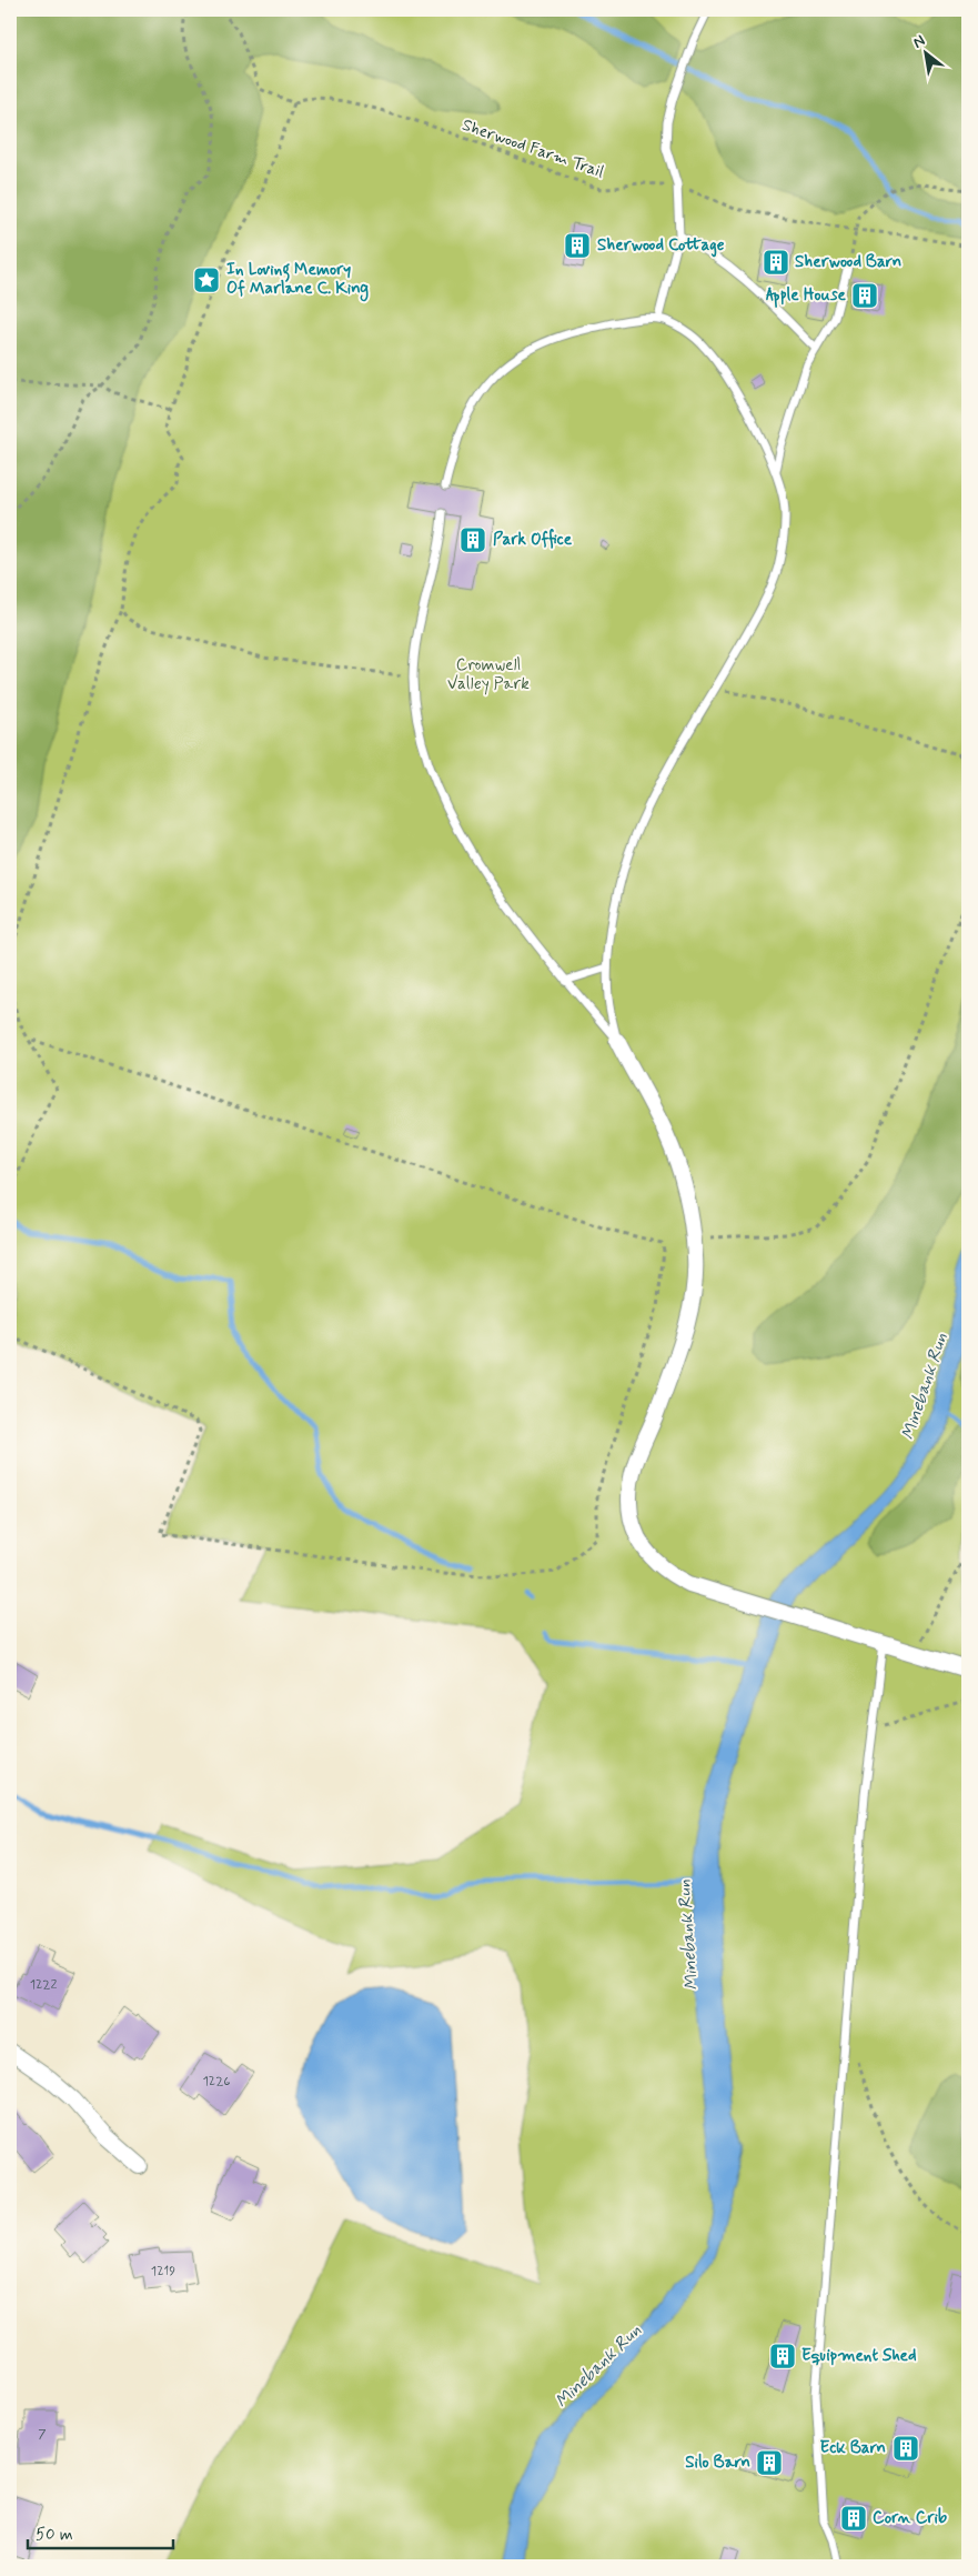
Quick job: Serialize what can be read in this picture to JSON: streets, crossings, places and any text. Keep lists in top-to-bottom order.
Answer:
{
  "streets": {
    "path": ["Sherwood Farm Trail"]
  },
  "water": ["Minebank Run"],
  "parks": ["Cromwell Valley Park"],
  "places": {
    "building": [
      "Sherwood Cottage",
      "Sherwood Barn",
      "Apple House",
      "Park Office",
      "Equipment Shed",
      "Eck Barn",
      "Silo Barn",
      "Corn Crib"
    ],
    "place": ["In Loving Memory Of Marlane C. King"]
  },
  "house_numbers": [
    "1222",
    "1226",
    "1219",
    "7"
  ],
  "scale_bar": "50 m",
  "north": "top left"
}
